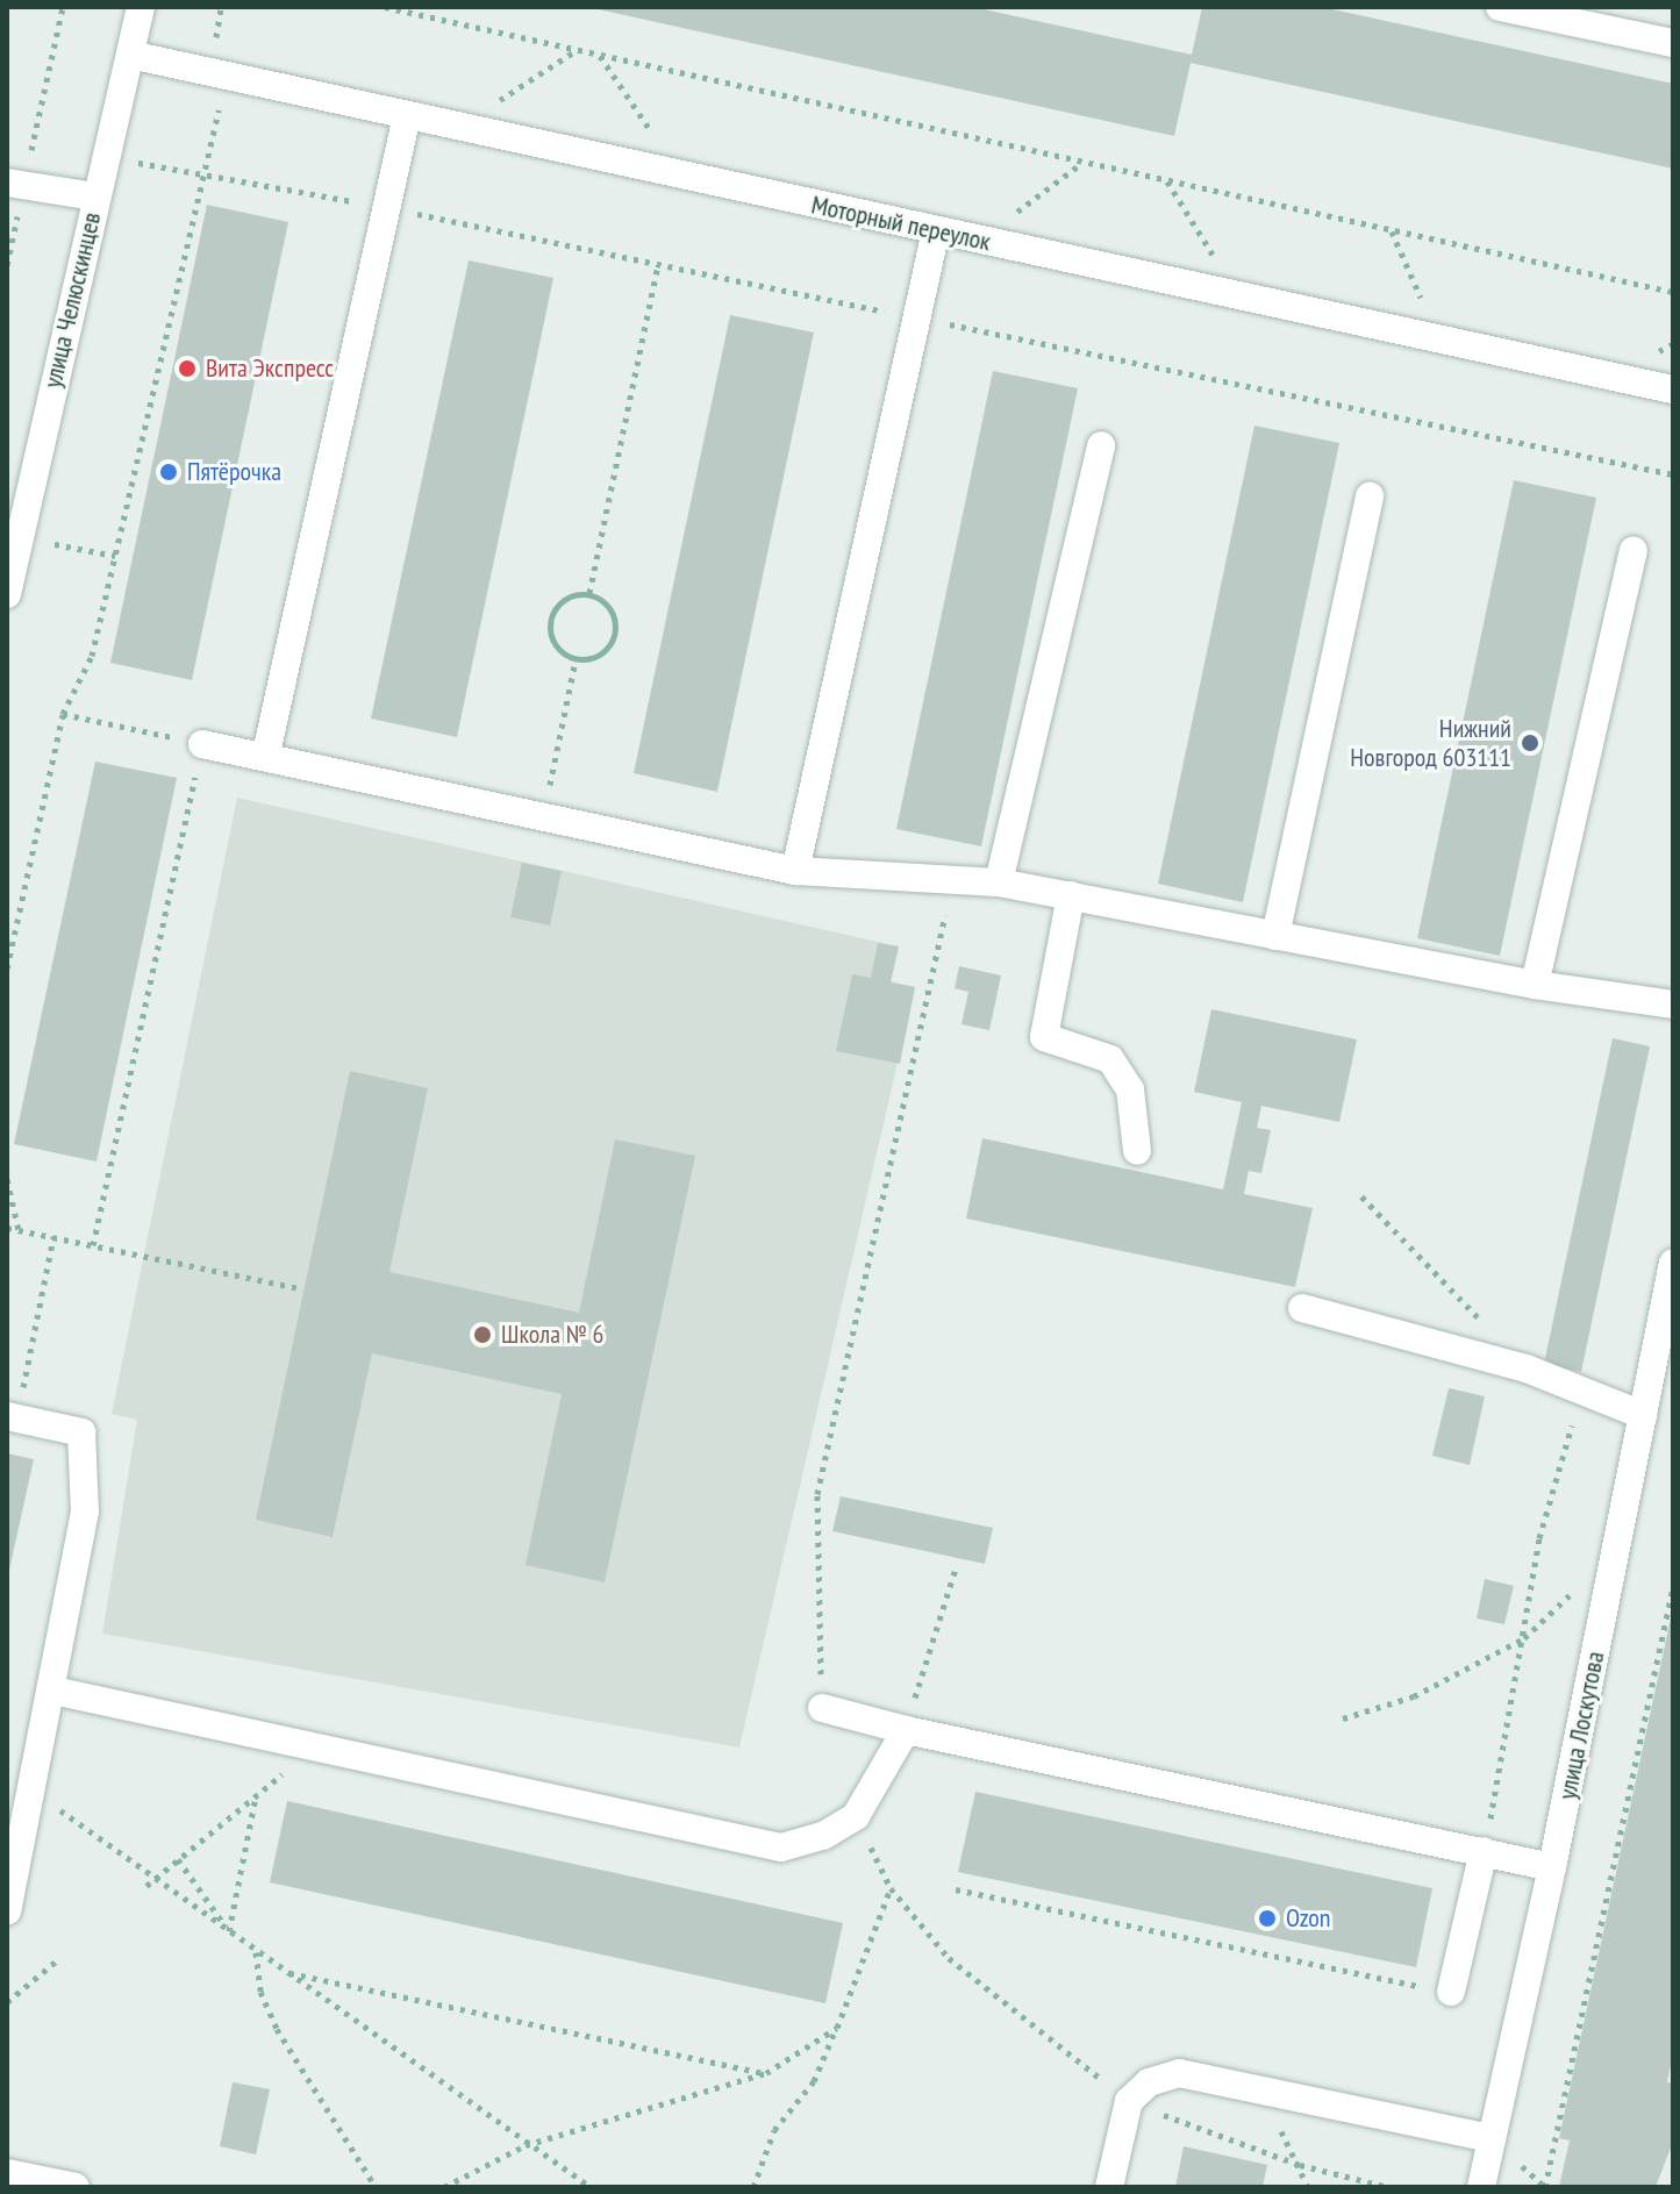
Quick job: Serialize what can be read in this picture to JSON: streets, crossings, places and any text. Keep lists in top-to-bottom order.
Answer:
{
  "streets": {
    "street": ["Моторный переулок", "улица Челюскинцев", "улица Лоскутова"]
  },
  "crossings": [
    ["Моторный переулок", "улица Челюскинцев"]
  ],
  "places": [
    "Вита Экспресс",
    "Пятёрочка",
    "Нижний Новгород 603111",
    "Школа № 6",
    "Ozon"
  ]
}
